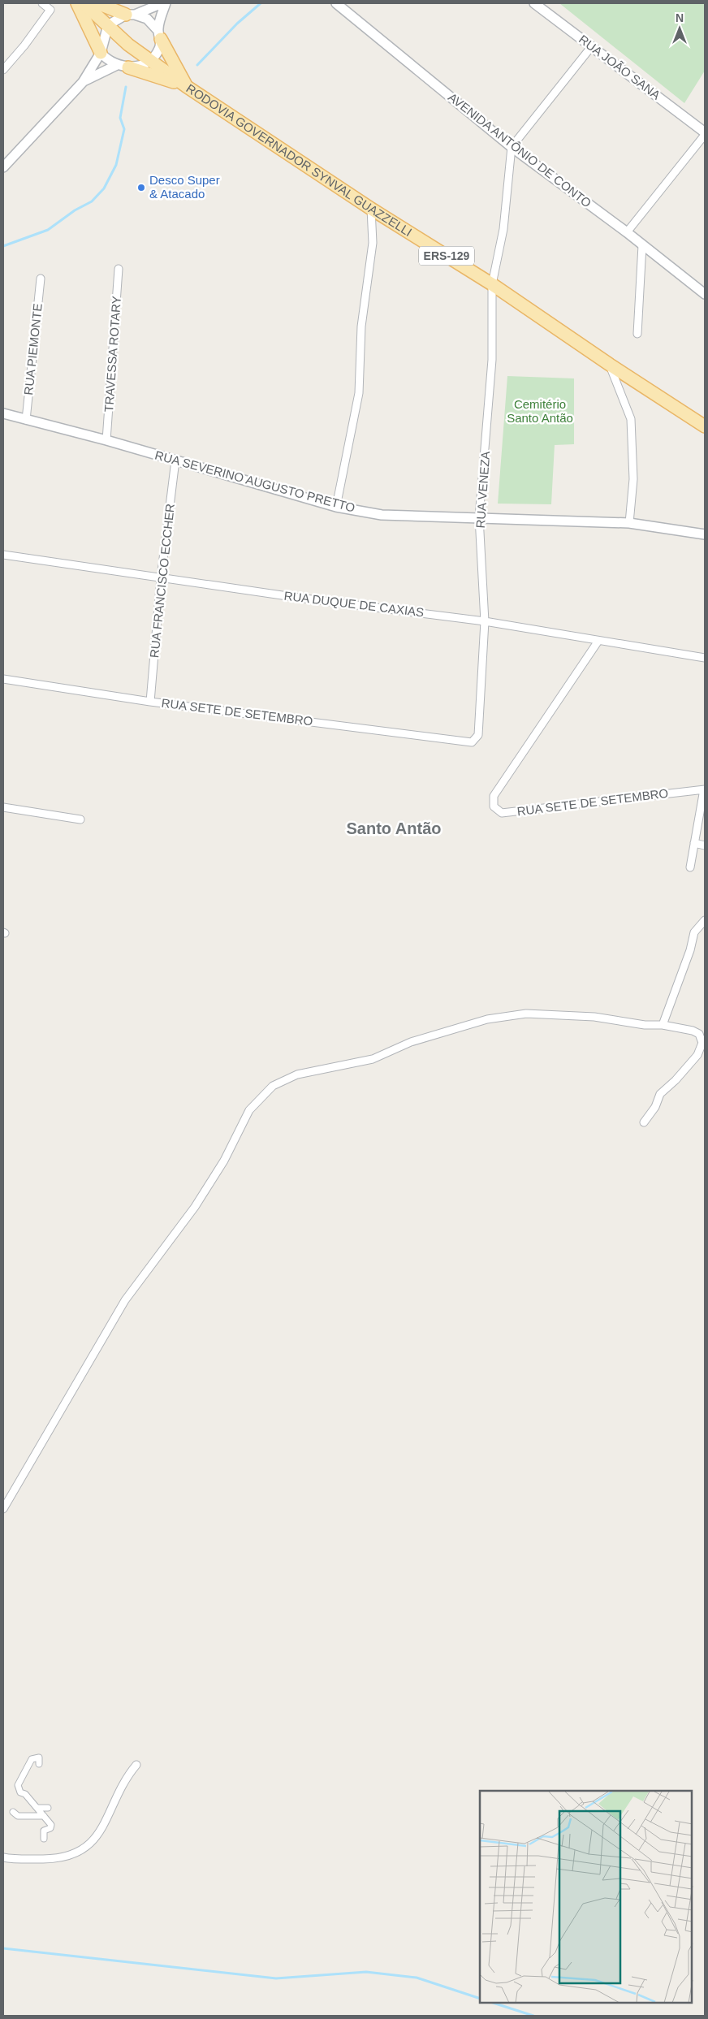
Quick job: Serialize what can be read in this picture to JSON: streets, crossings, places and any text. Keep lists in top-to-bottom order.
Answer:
{
  "streets": {
    "main road": ["RODOVIA GOVERNADOR SYNVAL GUAZZELLI", "ERS-129"],
    "street": [
      "RUA JOÃO SANA",
      "AVENIDA ANTÔNIO DE CONTO",
      "RUA PIEMONTE",
      "TRAVESSA ROTARY",
      "RUA SEVERINO AUGUSTO PRETTO",
      "RUA VENEZA",
      "RUA FRANCISCO ECCHER",
      "RUA DUQUE DE CAXIAS",
      "RUA SETE DE SETEMBRO"
    ]
  },
  "crossings": [
    ["AVENIDA ANTÔNIO DE CONTO", "RUA VENEZA"],
    ["RODOVIA GOVERNADOR SYNVAL GUAZZELLI", "RUA VENEZA"],
    ["RUA PIEMONTE", "RUA SEVERINO AUGUSTO PRETTO"],
    ["TRAVESSA ROTARY", "RUA SEVERINO AUGUSTO PRETTO"],
    ["RUA SEVERINO AUGUSTO PRETTO", "RUA VENEZA"],
    ["RUA SEVERINO AUGUSTO PRETTO", "RUA FRANCISCO ECCHER"],
    ["RUA VENEZA", "RUA DUQUE DE CAXIAS"],
    ["RUA VENEZA", "RUA SETE DE SETEMBRO"],
    ["RUA FRANCISCO ECCHER", "RUA DUQUE DE CAXIAS"],
    ["RUA FRANCISCO ECCHER", "RUA SETE DE SETEMBRO"],
    ["RUA DUQUE DE CAXIAS", "RUA SETE DE SETEMBRO"]
  ],
  "districts": ["Santo Antão"],
  "parks": ["Cemitério Santo Antão"],
  "places": ["Desco Super & Atacado"],
  "north": "top"
}
